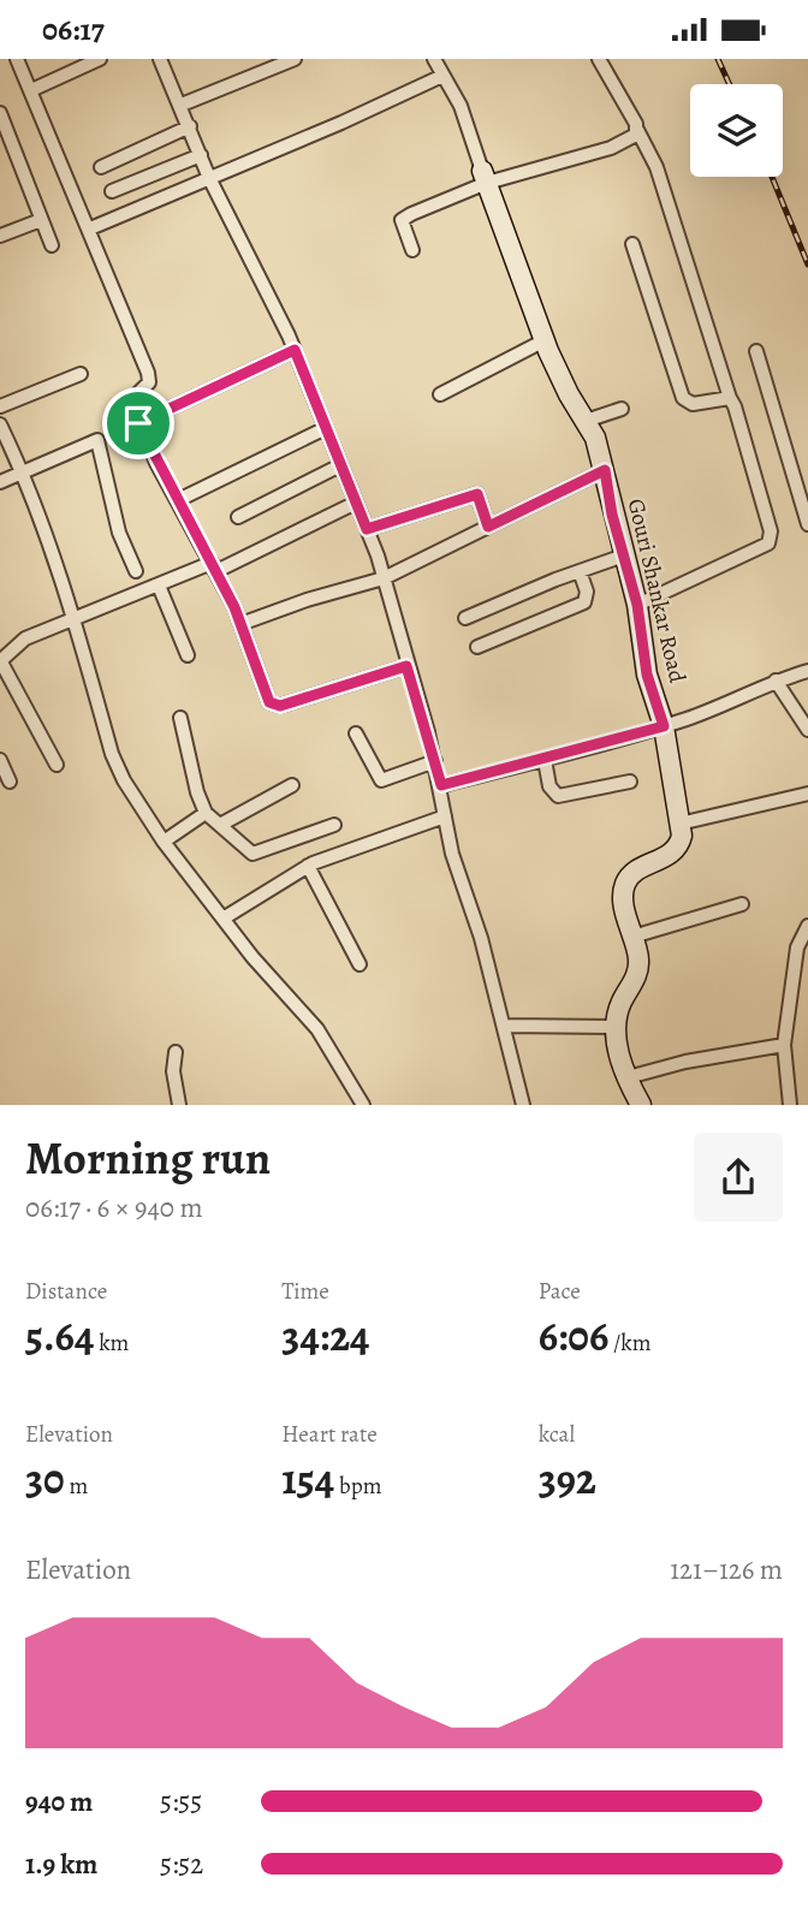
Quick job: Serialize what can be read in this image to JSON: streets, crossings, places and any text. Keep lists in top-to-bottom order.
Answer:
{
  "streets": {
    "street": ["Gouri Shankar Road"]
  },
  "page": {
    "status": "06:17",
    "heading": ["Morning run", "06:17 · 6 × 940 m"],
    "stats": [
      ["Distance", "5.64 km"],
      ["Time", "34:24"],
      ["Pace", "6:06 /km"],
      ["Elevation", "30 m"],
      ["Heart rate", "154 bpm"],
      ["kcal", "392"]
    ],
    "chart": ["Elevation", "121–126 m"],
    "list": [
      {
        "name": "940 m",
        "note": "5:55"
      },
      {
        "name": "1.9 km",
        "note": "5:52"
      }
    ]
  }
}
